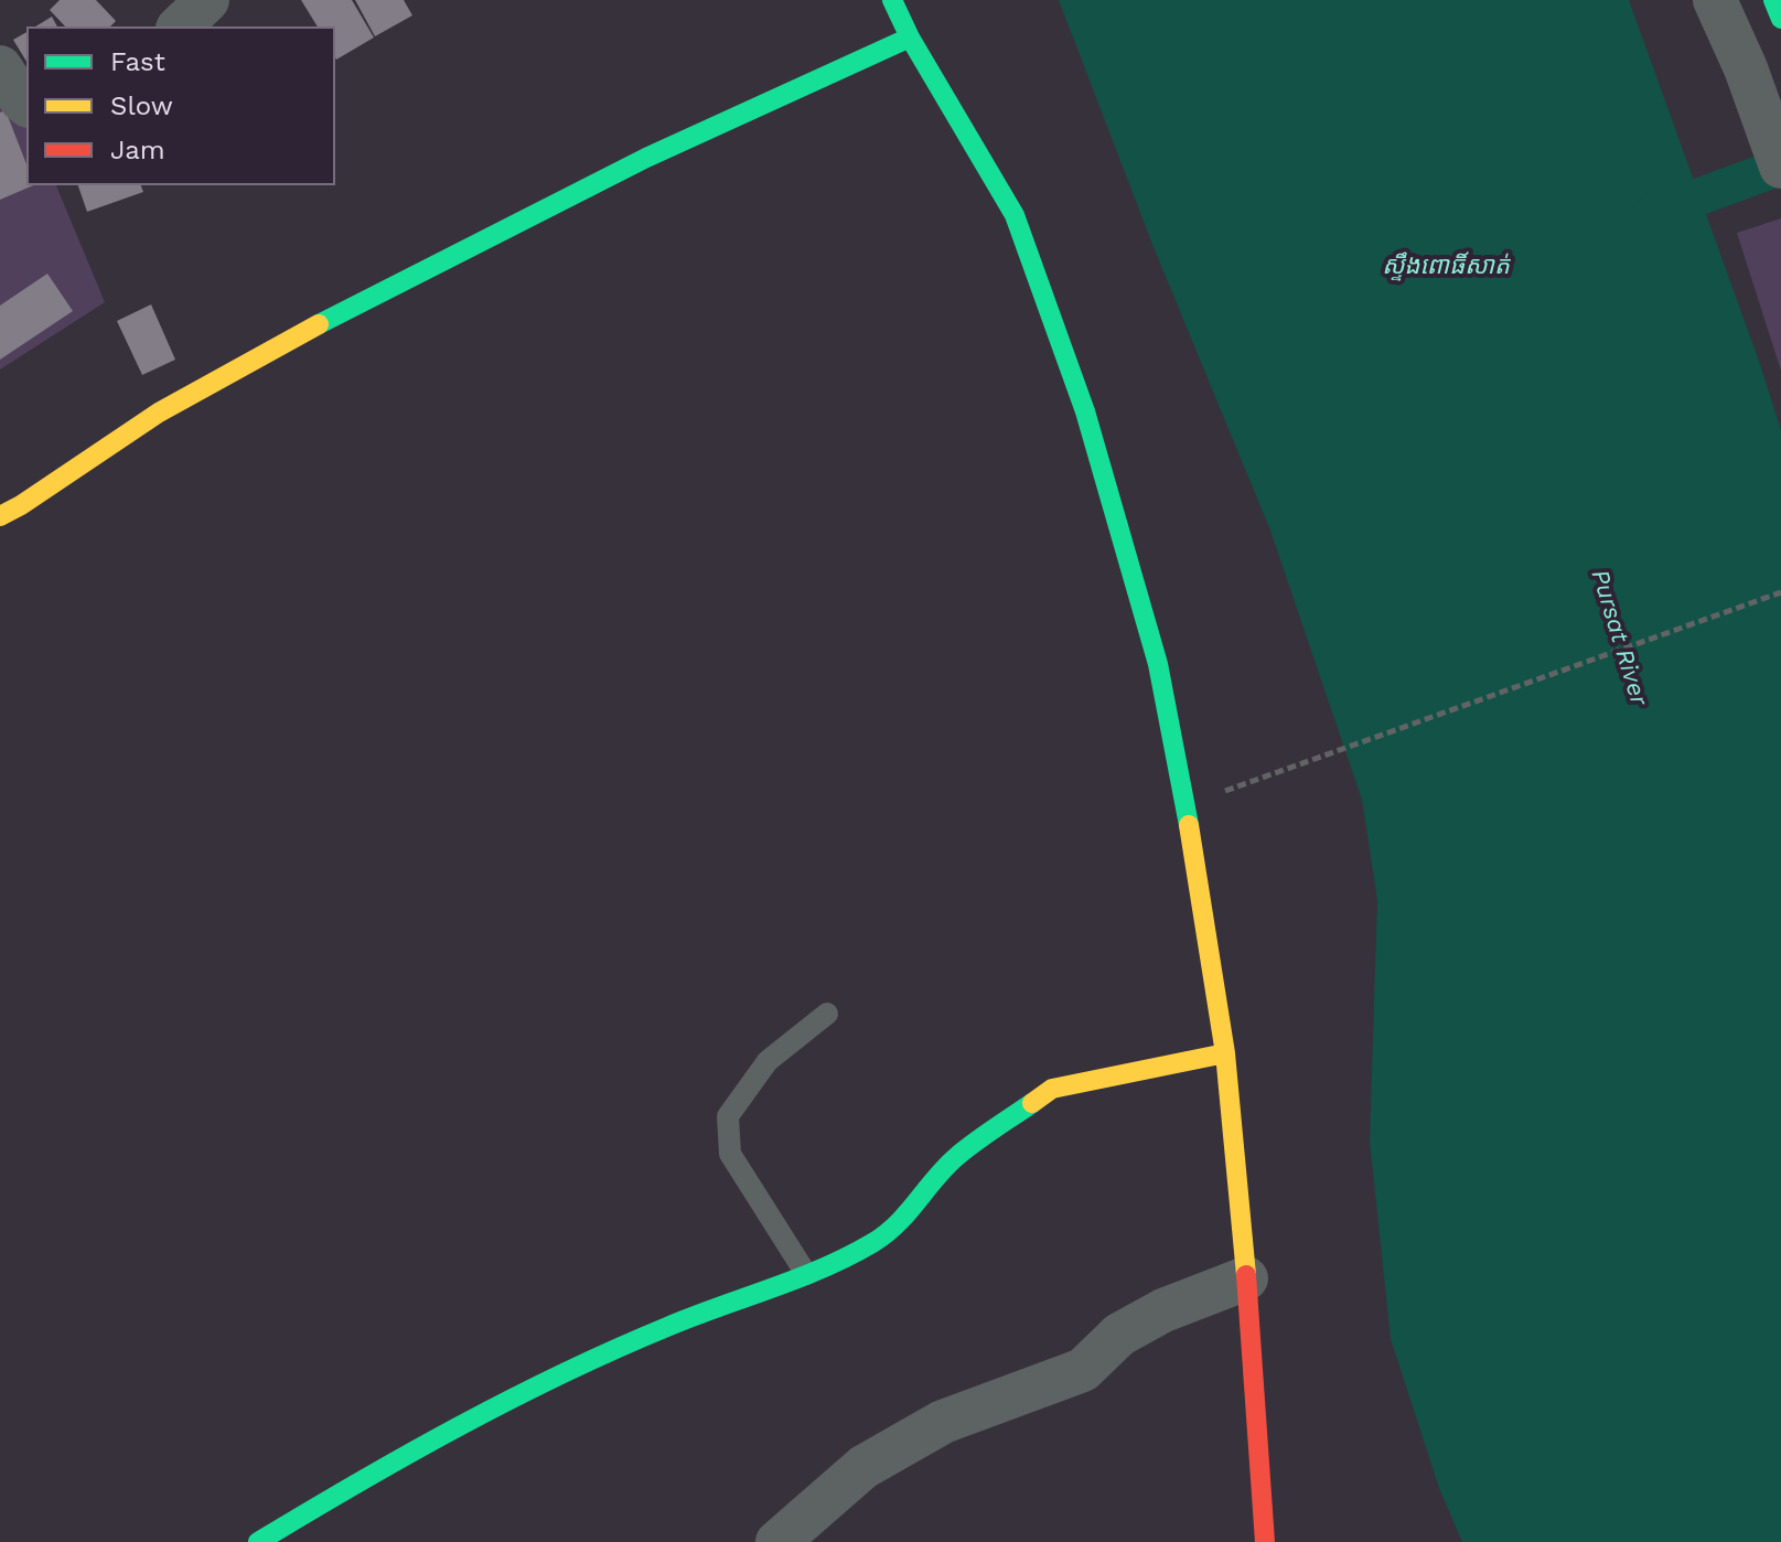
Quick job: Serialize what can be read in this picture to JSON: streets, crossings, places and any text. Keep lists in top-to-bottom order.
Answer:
{
  "water": ["ស្ទឹងពោធិ៍សាត់", "Pursat River"],
  "legend": ["Fast", "Slow", "Jam"]
}
